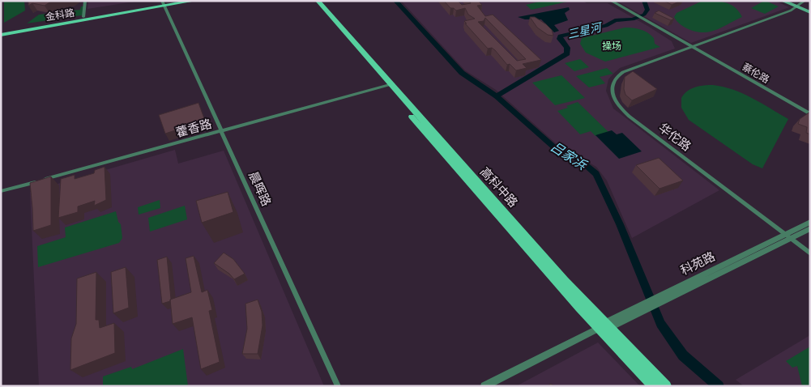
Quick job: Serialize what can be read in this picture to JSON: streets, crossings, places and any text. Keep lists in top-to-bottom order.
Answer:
{
  "streets": {
    "main road": ["金科路", "高科中路"],
    "street": [
      "蔡伦路",
      "藿香路",
      "华佗路",
      "晨晖路",
      "科苑路"
    ]
  },
  "crossings": [
    ["金科路", "晨晖路"],
    ["蔡伦路", "华佗路"],
    ["藿香路", "高科中路"],
    ["藿香路", "晨晖路"],
    ["华佗路", "科苑路"],
    ["高科中路", "科苑路"]
  ],
  "water": ["三星河", "吕家浜"],
  "parks": ["操场"]
}
